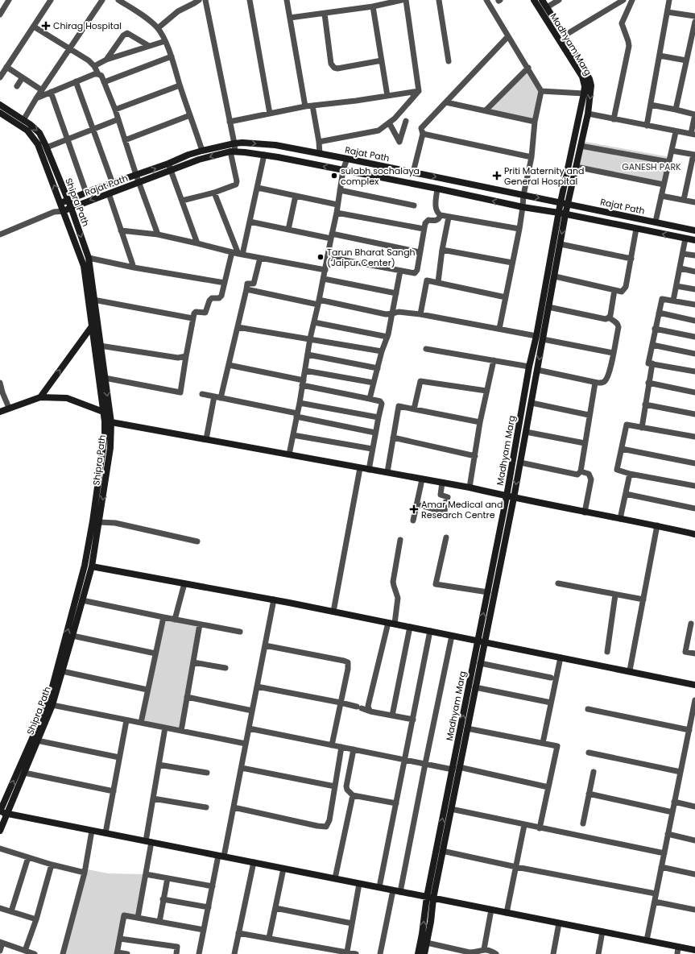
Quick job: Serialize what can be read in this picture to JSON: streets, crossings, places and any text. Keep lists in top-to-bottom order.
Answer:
{
  "streets": {
    "street": ["Madhyam Marg", "Rajat Path", "Shipra Path"]
  },
  "crossings": [
    ["Madhyam Marg", "Rajat Path"],
    ["Rajat Path", "Shipra Path"]
  ],
  "parks": ["GANESH PARK"],
  "places": {
    "health": ["Chirag Hospital", "Priti Maternity and General Hospital", "Amar Medical and Research Centre"],
    "other": ["sulabh sochalaya complex", "Tarun Bharat Sangh (Jaipur Center)"]
  }
}
